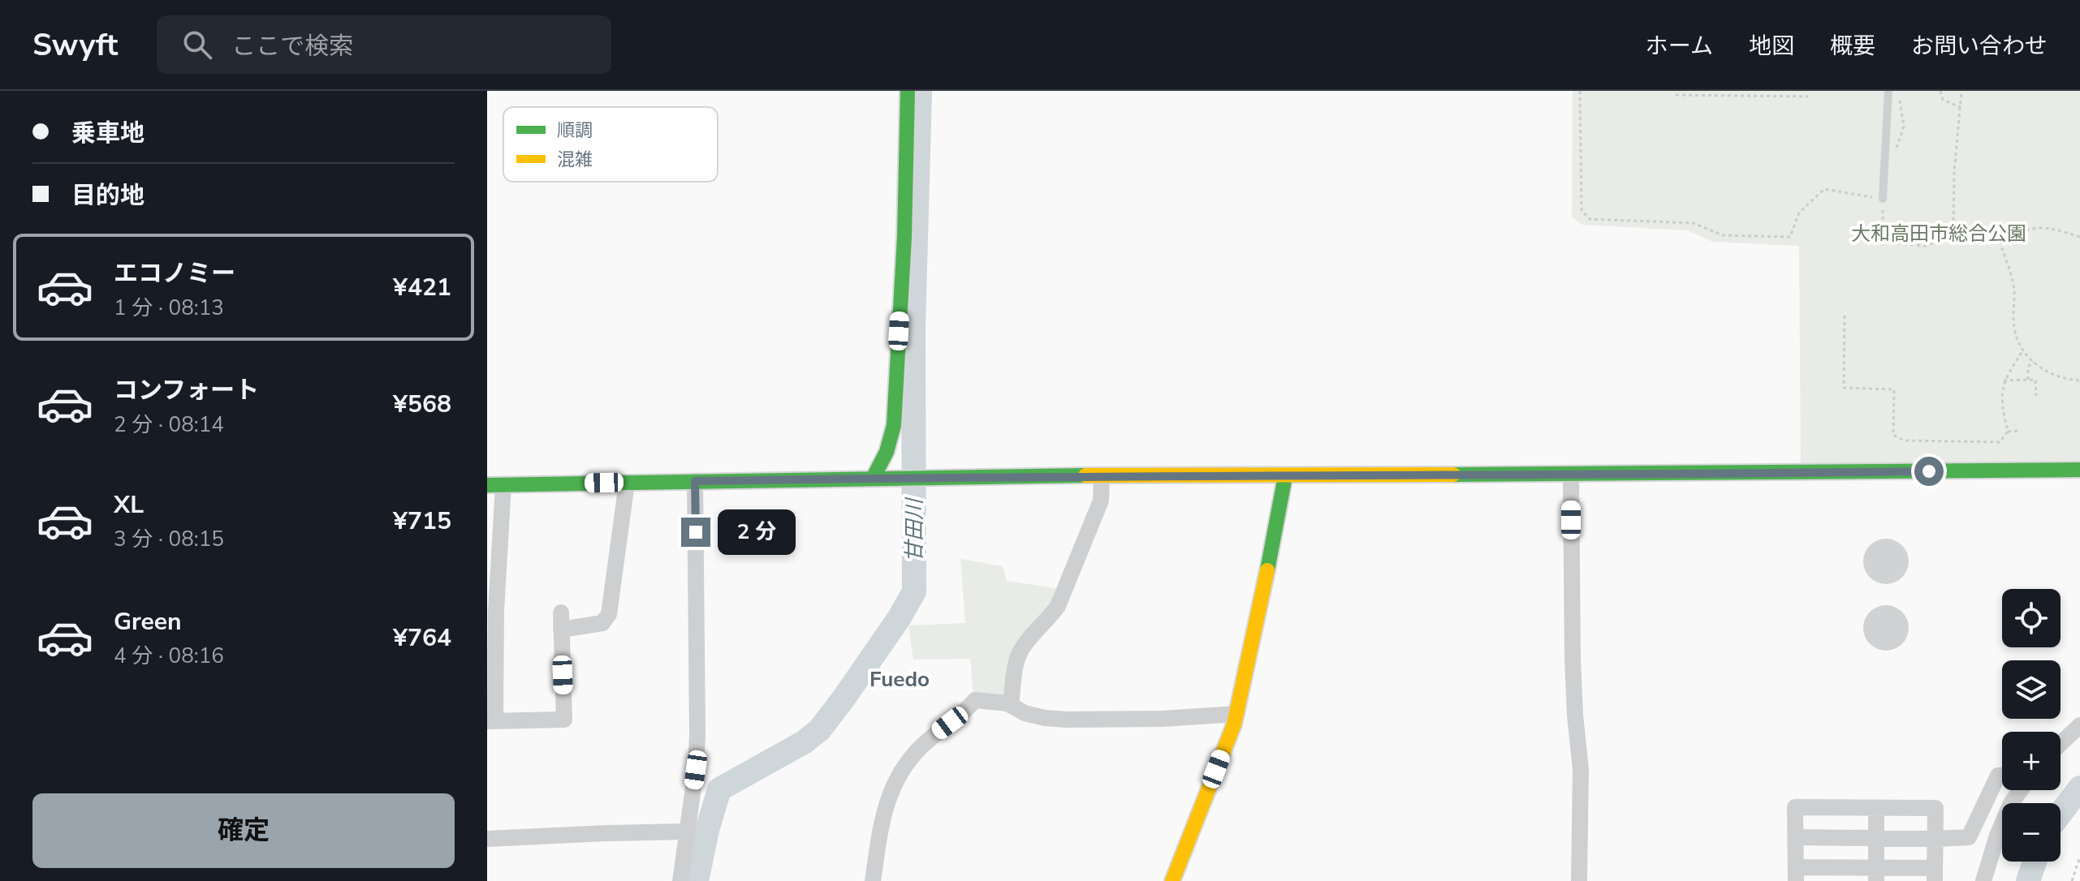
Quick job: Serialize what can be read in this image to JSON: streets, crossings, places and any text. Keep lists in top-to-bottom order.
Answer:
{
  "districts": ["Fuedo"],
  "water": ["甘田川"],
  "parks": ["大和高田市総合公園"],
  "legend": ["順調", "混雑"],
  "page": {
    "header": "Swyft",
    "search": "ここで検索",
    "nav": [
      "ホーム",
      "地図",
      "概要",
      "お問い合わせ"
    ],
    "banner": ["乗車地", "目的地"],
    "list": [
      {
        "name": "エコノミー",
        "note": "1 分 · 08:13",
        "value": "¥421"
      },
      {
        "name": "コンフォート",
        "note": "2 分 · 08:14",
        "value": "¥568"
      },
      {
        "name": "XL",
        "note": "3 分 · 08:15",
        "value": "¥715"
      },
      {
        "name": "Green",
        "note": "4 分 · 08:16",
        "value": "¥764"
      }
    ],
    "bubble": "2 分",
    "map_buttons": ["+", "−"],
    "buttons": "確定"
  }
}
